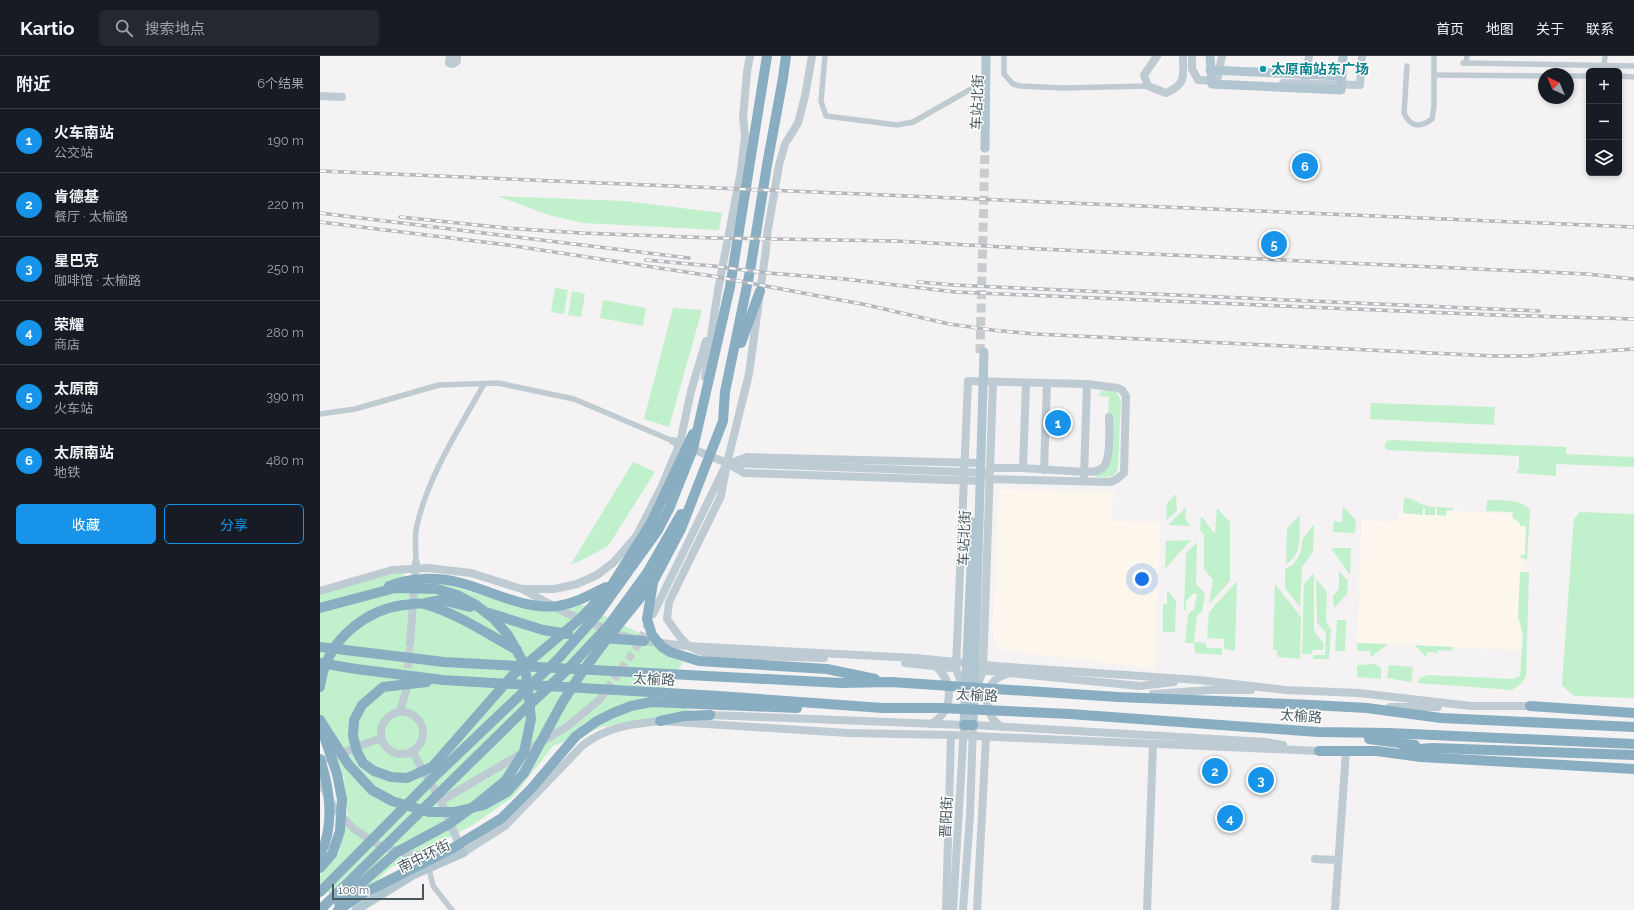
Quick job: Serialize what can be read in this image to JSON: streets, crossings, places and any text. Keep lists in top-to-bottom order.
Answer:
{
  "streets": {
    "highway": ["太榆路"],
    "main road": ["车站北街", "晋阳街", "南中环街"]
  },
  "crossings": [
    ["车站北街", "晋阳街"]
  ],
  "places": ["太原南站东广场"],
  "scale_bar": "100 m",
  "north": "top left",
  "page": {
    "header": "Kartio",
    "search": "搜索地点",
    "nav": [
      "首页",
      "地图",
      "关于",
      "联系"
    ],
    "heading": ["附近", "6个结果"],
    "map_buttons": ["+", "−"],
    "list": [
      {
        "mark": "1",
        "name": "火车南站",
        "note": "公交站",
        "value": "190 m"
      },
      {
        "mark": "2",
        "name": "肯德基",
        "note": "餐厅 · 太榆路",
        "value": "220 m"
      },
      {
        "mark": "3",
        "name": "星巴克",
        "note": "咖啡馆 · 太榆路",
        "value": "250 m"
      },
      {
        "mark": "4",
        "name": "荣耀",
        "note": "商店",
        "value": "280 m"
      },
      {
        "mark": "5",
        "name": "太原南",
        "note": "火车站",
        "value": "390 m"
      },
      {
        "mark": "6",
        "name": "太原南站",
        "note": "地铁",
        "value": "480 m"
      }
    ],
    "pins": [
      "6",
      "5",
      "1",
      "2",
      "3",
      "4"
    ],
    "buttons": ["收藏", "分享"],
    "scale": "100 m"
  }
}
